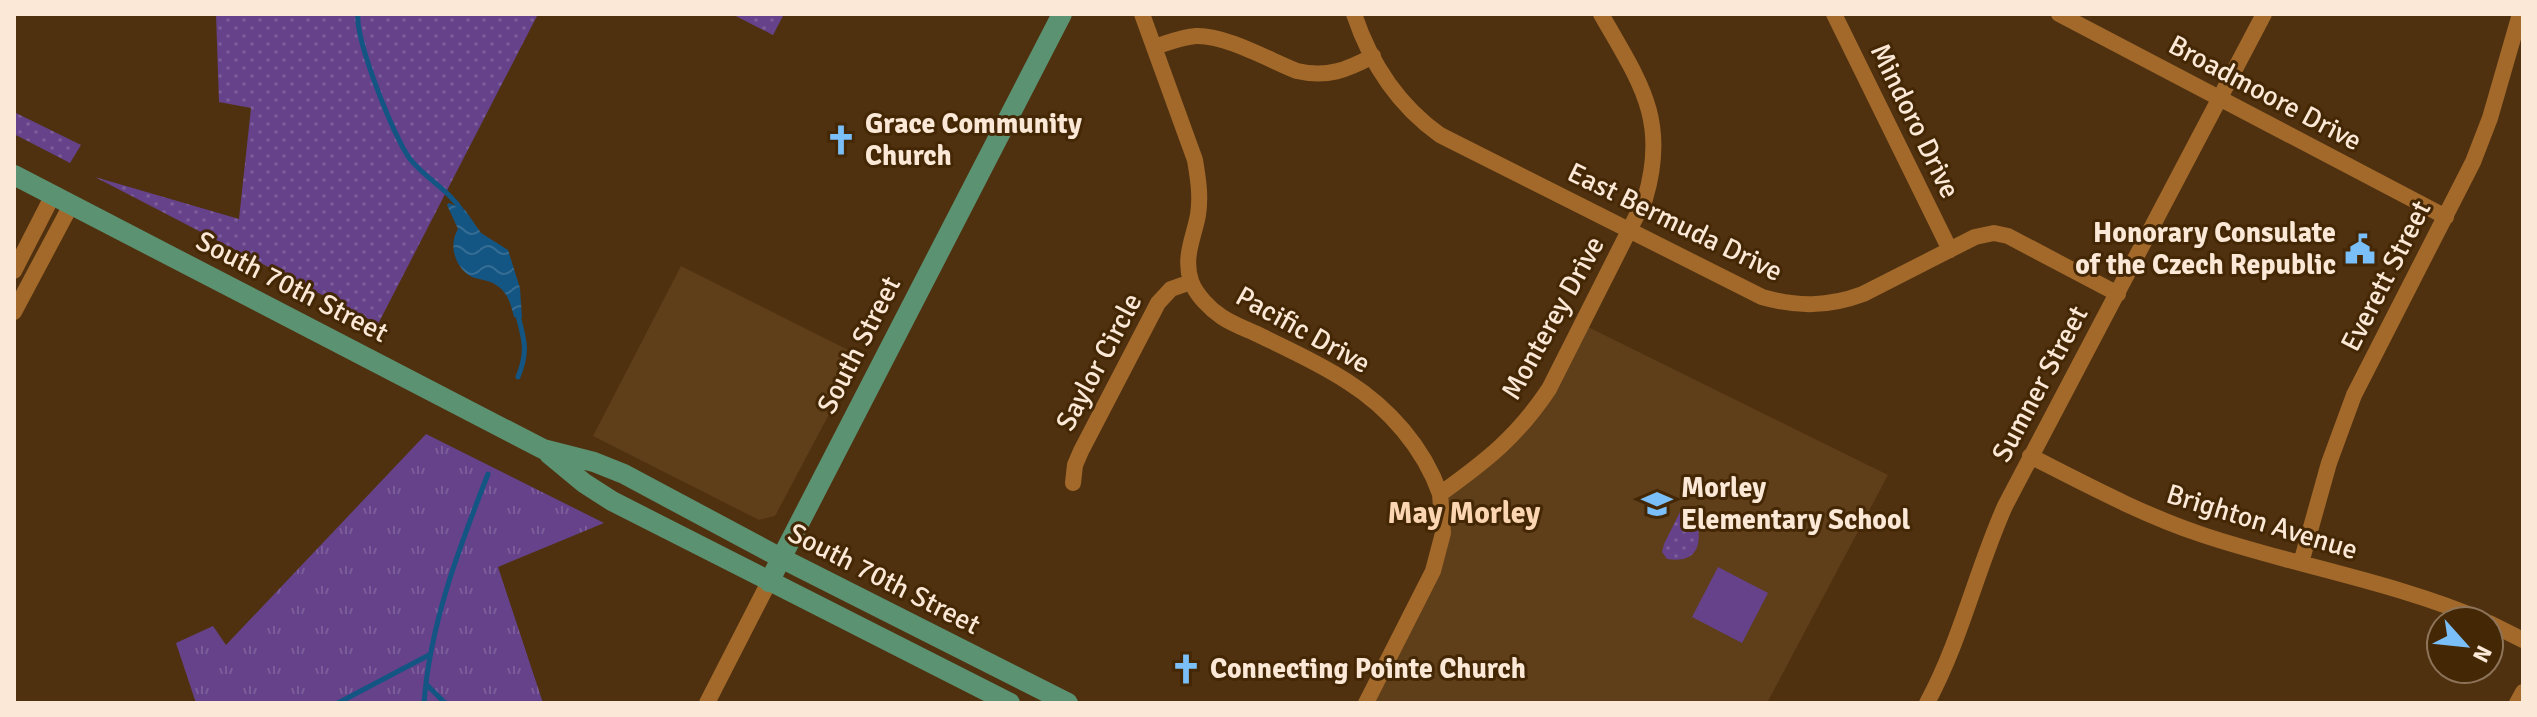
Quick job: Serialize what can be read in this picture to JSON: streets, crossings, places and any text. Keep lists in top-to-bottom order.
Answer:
{
  "streets": {
    "main road": ["South 70th Street", "South Street"],
    "street": [
      "Broadmoore Drive",
      "Mindoro Drive",
      "East Bermuda Drive",
      "Everett Street",
      "Monterey Drive",
      "Pacific Drive",
      "Saylor Circle",
      "Sumner Street",
      "Brighton Avenue"
    ]
  },
  "crossings": [
    ["Broadmoore Drive", "Everett Street"],
    ["Broadmoore Drive", "Sumner Street"],
    ["Mindoro Drive", "East Bermuda Drive"],
    ["East Bermuda Drive", "Monterey Drive"],
    ["East Bermuda Drive", "Sumner Street"],
    ["Everett Street", "Brighton Avenue"],
    ["South 70th Street", "South Street"],
    ["Monterey Drive", "Pacific Drive"],
    ["Pacific Drive", "Saylor Circle"],
    ["Sumner Street", "Brighton Avenue"]
  ],
  "districts": ["May Morley"],
  "places": {
    "church": ["Grace Community Church", "Connecting Pointe Church"],
    "public building": ["Honorary Consulate of the Czech Republic"],
    "school or university": ["Morley Elementary School"]
  },
  "north": "bottom right"
}
